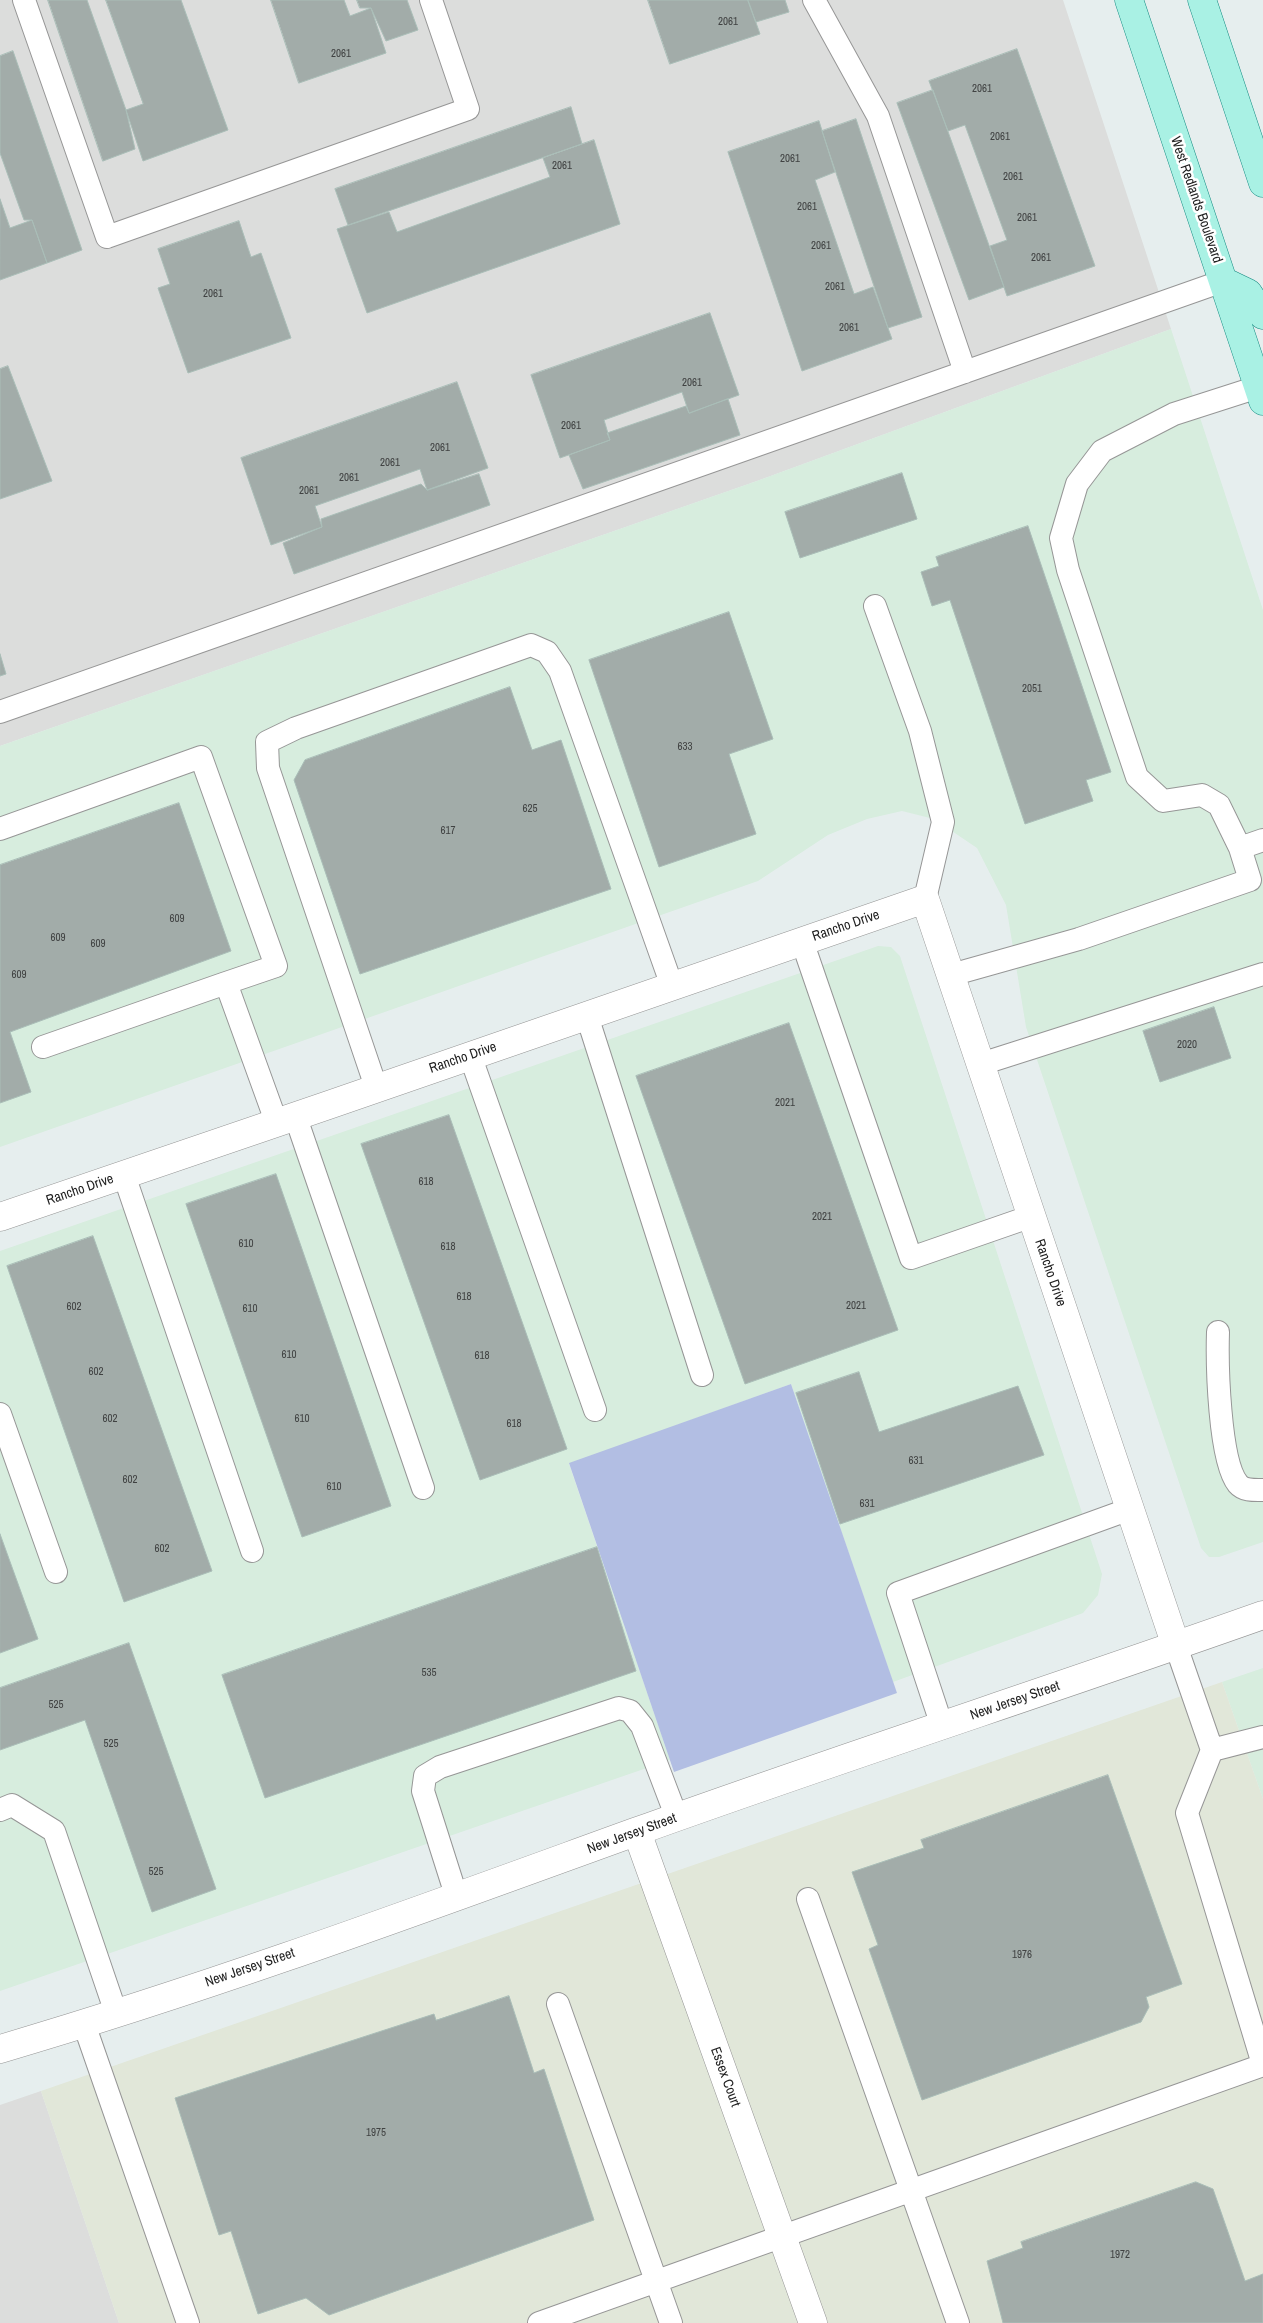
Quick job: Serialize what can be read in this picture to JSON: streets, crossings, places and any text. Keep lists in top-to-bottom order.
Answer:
{
  "streets": {
    "main road": ["West Redlands Boulevard"],
    "street": ["Rancho Drive", "New Jersey Street", "Essex Court"]
  },
  "crossings": [
    ["Rancho Drive", "New Jersey Street"],
    ["New Jersey Street", "Essex Court"]
  ],
  "house_numbers": [
    "2061",
    "2061",
    "2061",
    "2061",
    "2061",
    "2061",
    "2061",
    "2061",
    "2061",
    "2061",
    "2061",
    "2061",
    "2061",
    "2061",
    "2061",
    "2061",
    "2061",
    "2061",
    "2061",
    "2061",
    "2051",
    "633",
    "625",
    "617",
    "609",
    "609",
    "609",
    "609",
    "2020",
    "2021",
    "618",
    "2021",
    "610",
    "618",
    "618",
    "2021",
    "602",
    "610",
    "610",
    "618",
    "602",
    "602",
    "610",
    "618",
    "631",
    "602",
    "610",
    "631",
    "602",
    "535",
    "525",
    "525",
    "525",
    "1976",
    "1975",
    "1972"
  ]
}
